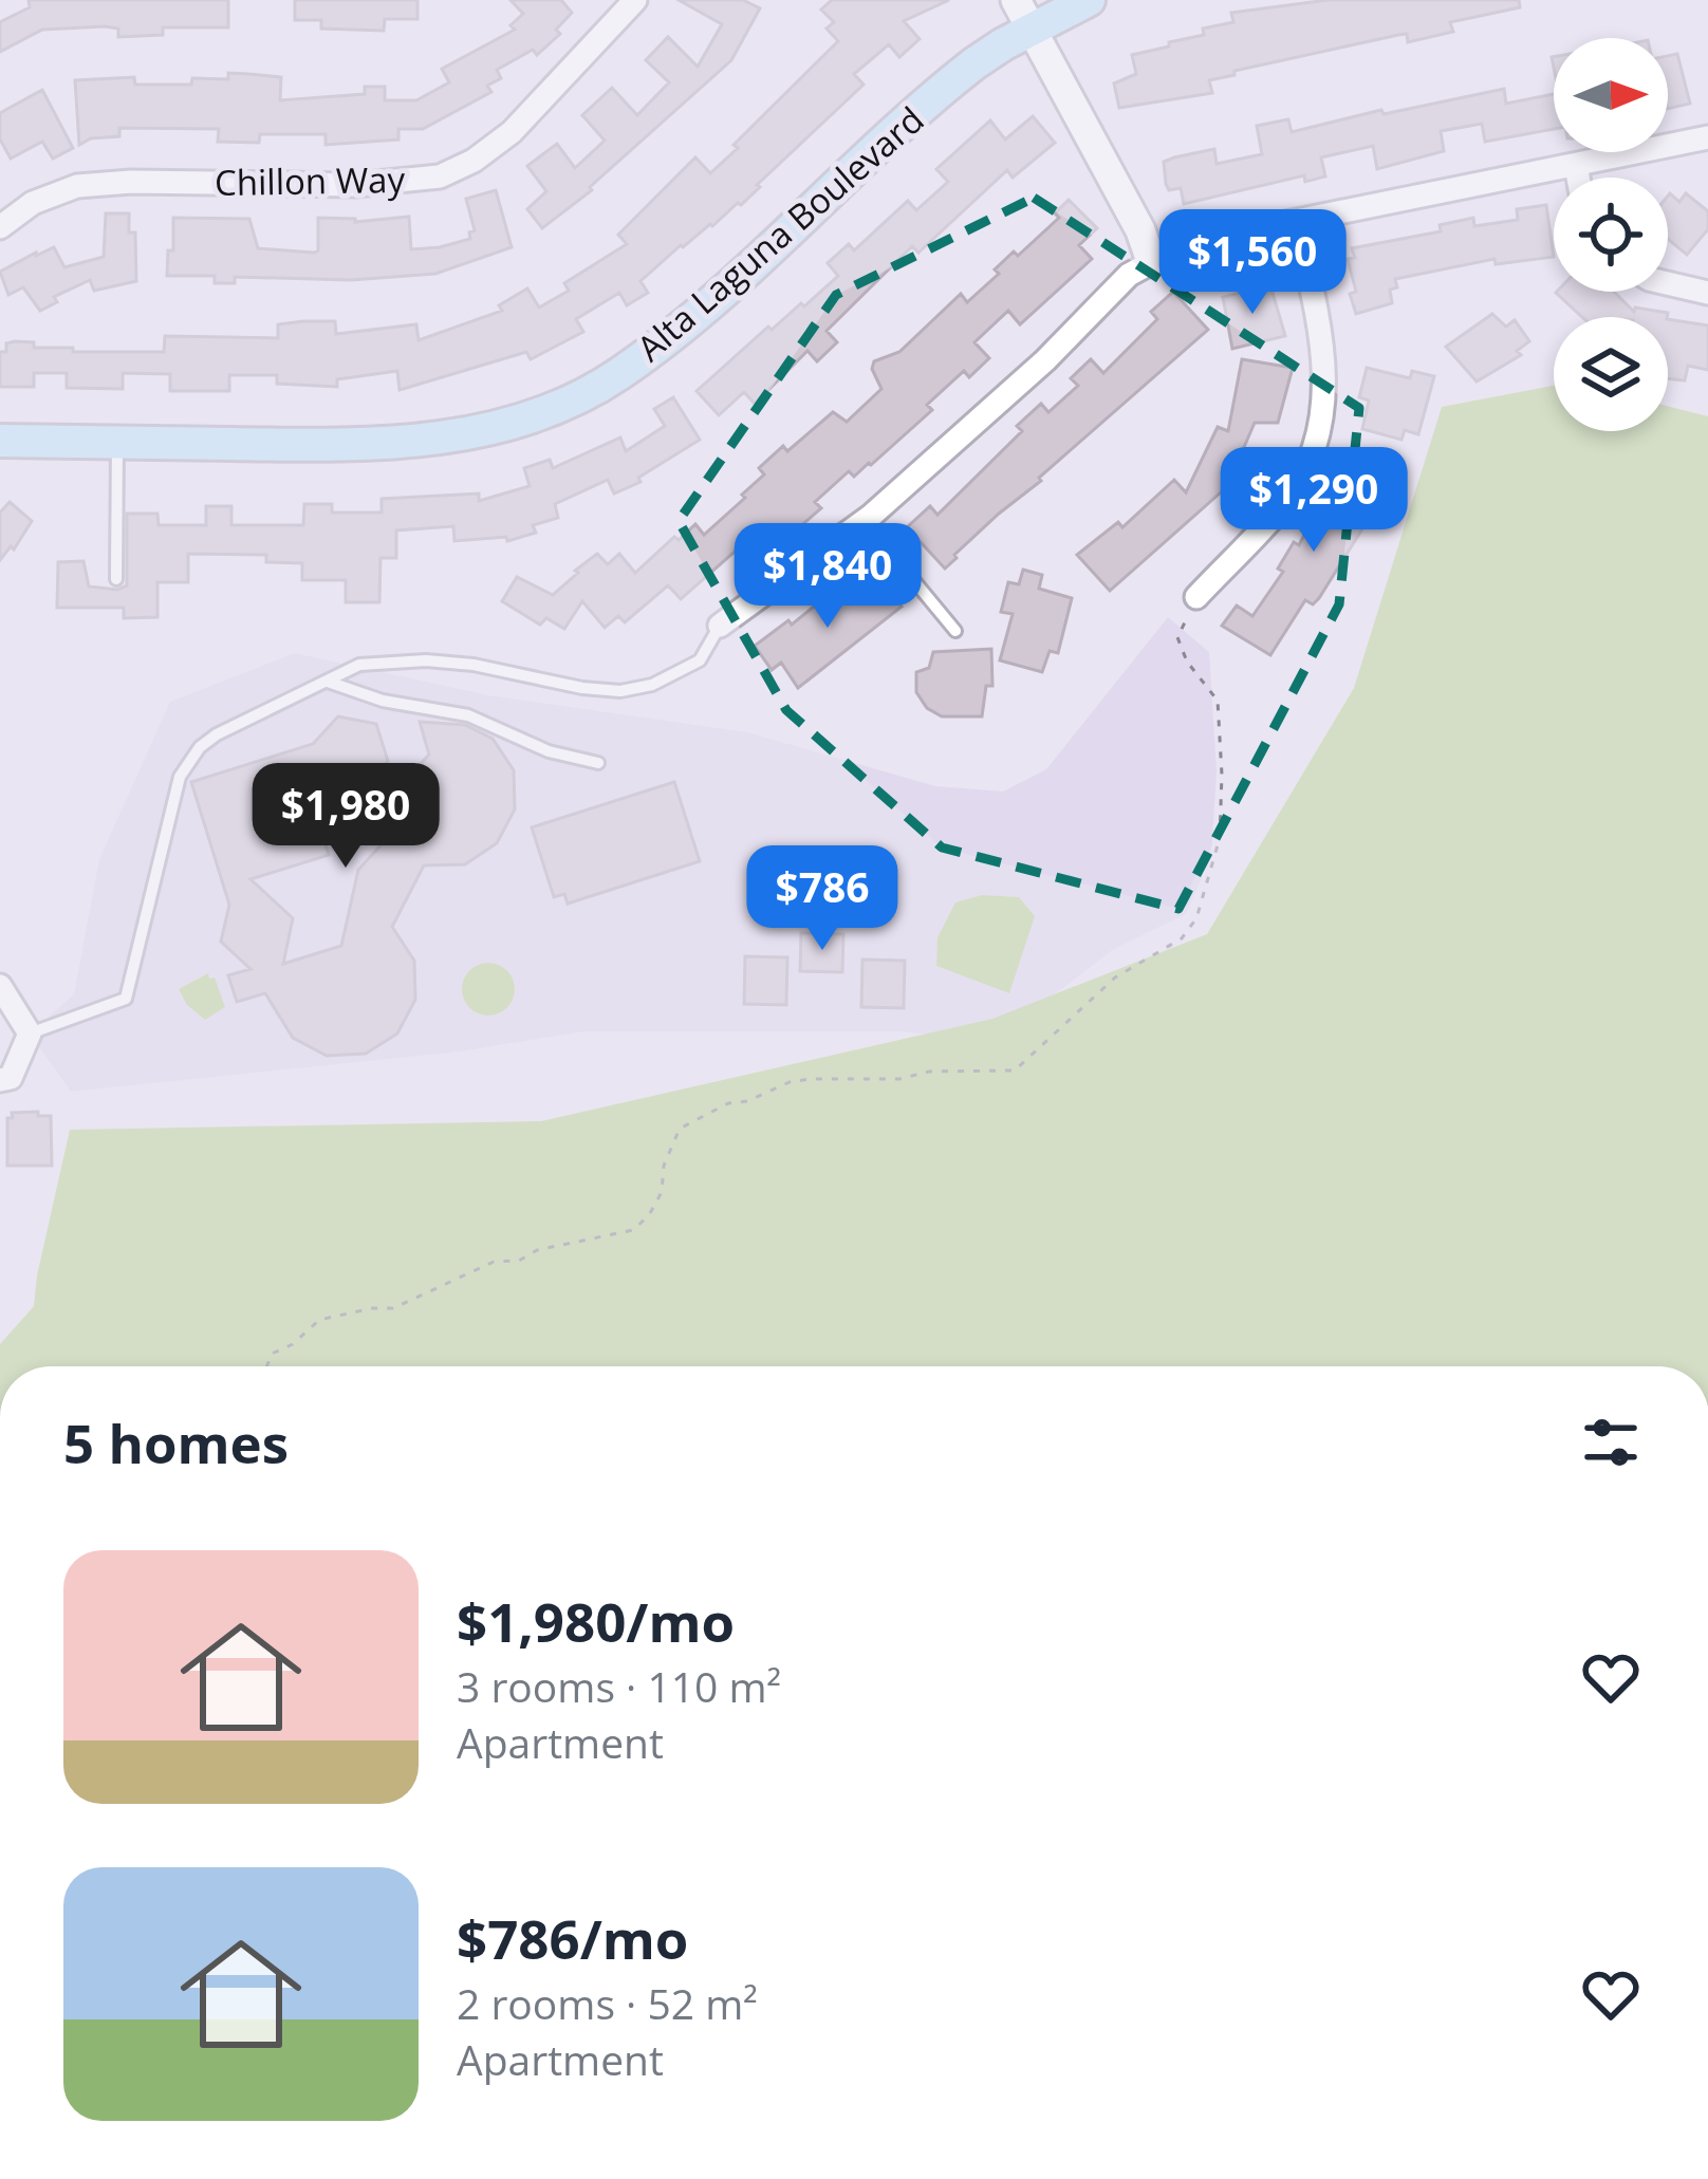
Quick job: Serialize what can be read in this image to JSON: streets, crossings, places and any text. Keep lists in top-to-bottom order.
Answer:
{
  "streets": {
    "main road": ["Alta Laguna Boulevard"],
    "street": ["Chillon Way"]
  },
  "north": "right",
  "page": {
    "price": [
      "$1,560",
      "$1,290",
      "$1,840",
      "$1,980",
      "$786"
    ],
    "heading": "5 homes",
    "list": [
      {
        "name": "$1,980/mo",
        "note": "3 rooms · 110 m² · Apartment"
      },
      {
        "name": "$786/mo",
        "note": "2 rooms · 52 m² · Apartment"
      }
    ]
  }
}
